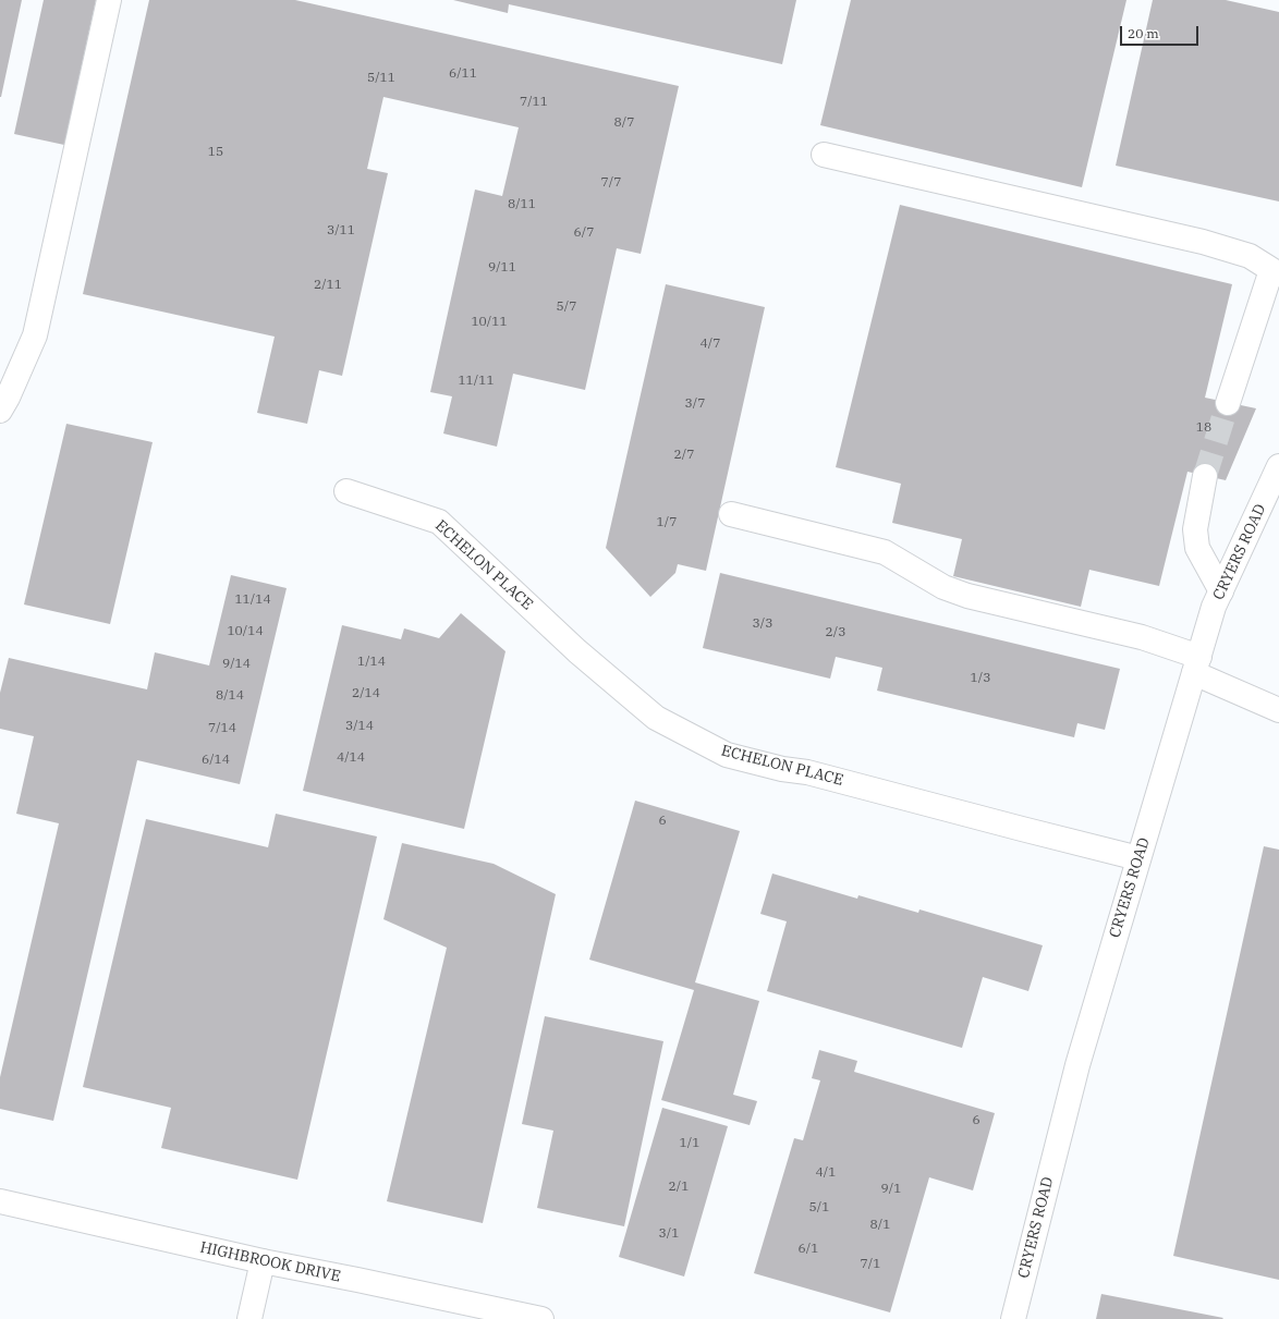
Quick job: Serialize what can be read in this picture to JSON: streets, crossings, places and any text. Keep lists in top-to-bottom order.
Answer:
{
  "streets": {
    "main road": ["CRYERS ROAD", "ECHELON PLACE", "HIGHBROOK DRIVE"]
  },
  "crossings": [
    ["CRYERS ROAD", "ECHELON PLACE"]
  ],
  "house_numbers": [
    "6/11",
    "5/11",
    "7/11",
    "8/7",
    "15",
    "7/7",
    "8/11",
    "3/11",
    "6/7",
    "9/11",
    "2/11",
    "5/7",
    "10/11",
    "4/7",
    "11/11",
    "3/7",
    "18",
    "2/7",
    "1/7",
    "11/14",
    "3/3",
    "10/14",
    "2/3",
    "1/14",
    "9/14",
    "1/3",
    "2/14",
    "8/14",
    "3/14",
    "7/14",
    "4/14",
    "6/14",
    "6",
    "6",
    "1/1",
    "4/1",
    "2/1",
    "9/1",
    "5/1",
    "8/1",
    "3/1",
    "6/1",
    "7/1"
  ],
  "scale_bar": "20 m"
}
